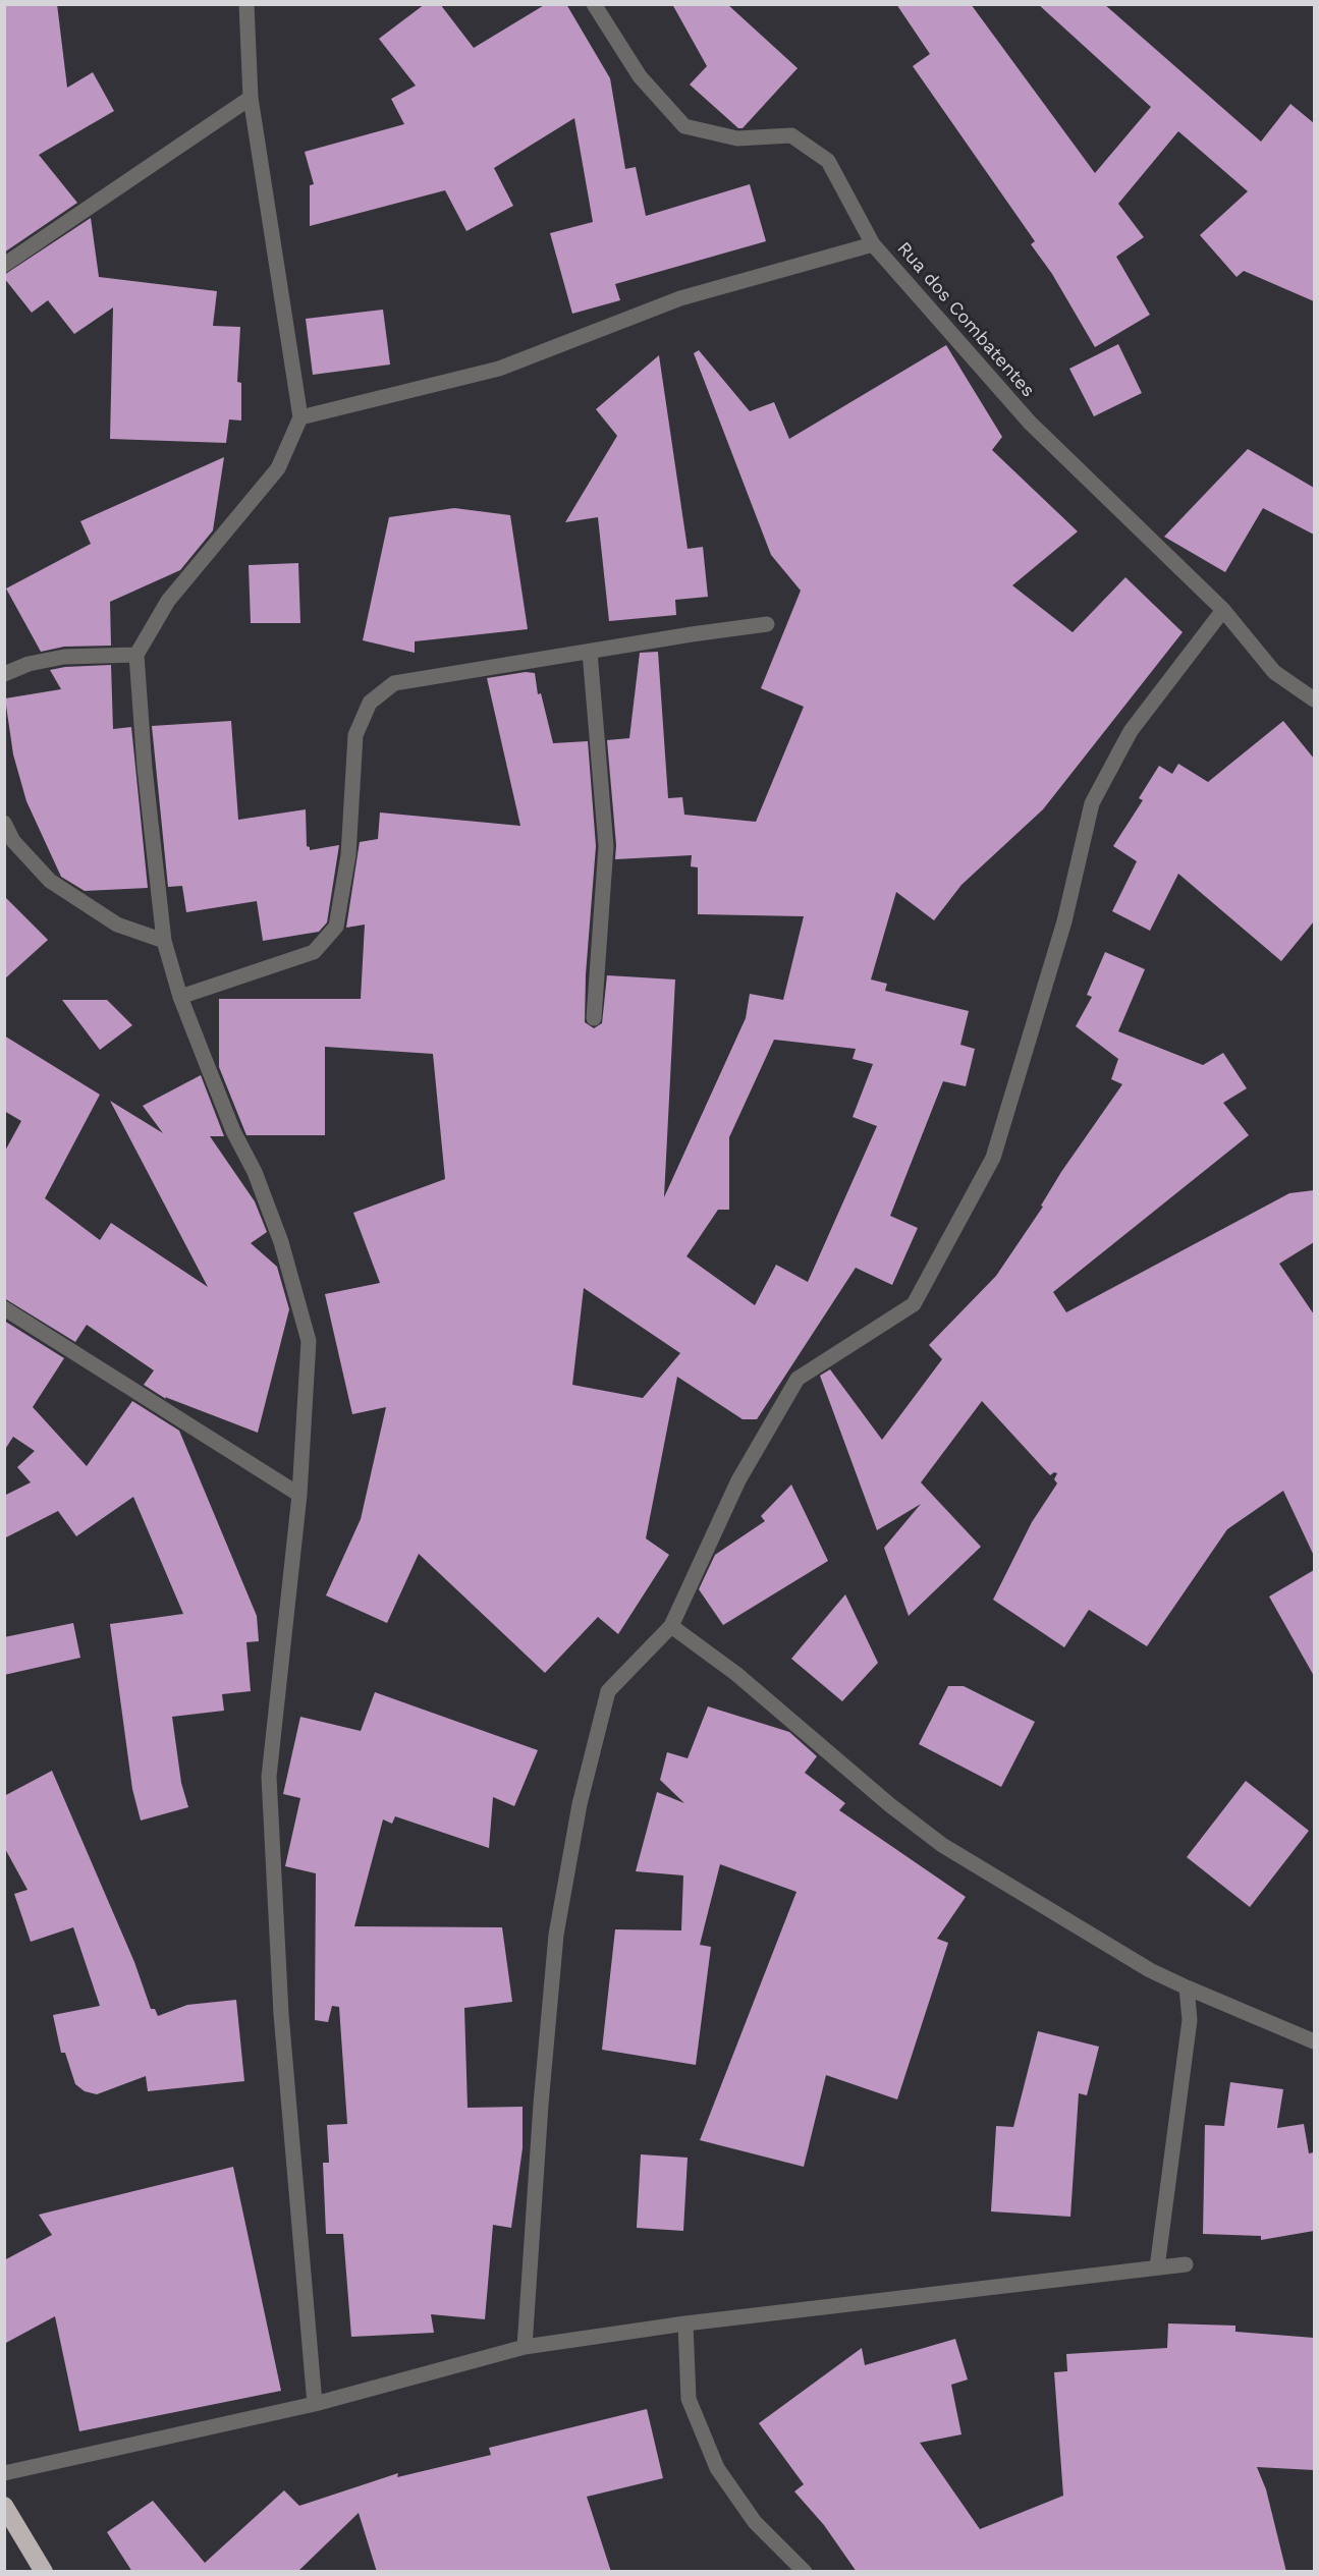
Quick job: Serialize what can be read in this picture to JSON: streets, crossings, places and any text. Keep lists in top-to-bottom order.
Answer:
{
  "streets": {
    "street": ["Rua dos Combatentes"]
  }
}
